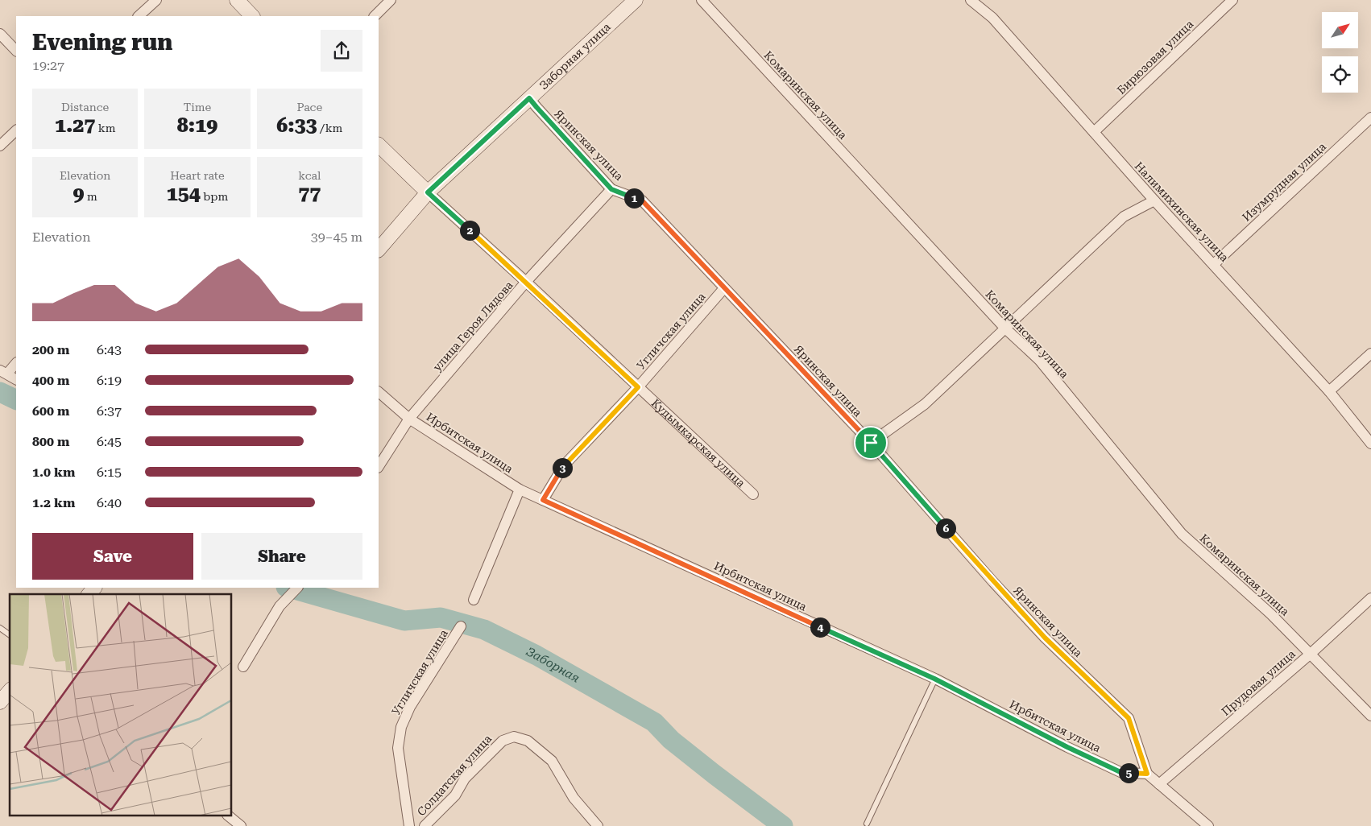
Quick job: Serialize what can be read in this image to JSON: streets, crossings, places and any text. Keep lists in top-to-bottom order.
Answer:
{
  "streets": {
    "street": [
      "Заборная улица",
      "Бирюзовая улица",
      "Комаринская улица",
      "Яринская улица",
      "Изумрудная улица",
      "Налимихинская улица",
      "улица Героя Лядова",
      "Угличская улица",
      "Ирбитская улица",
      "Кудымкарская улица",
      "Прудовая улица",
      "Солдатская улица"
    ]
  },
  "crossings": [
    ["Заборная улица", "Яринская улица"],
    ["Заборная улица", "Кудымкарская улица"],
    ["Бирюзовая улица", "Налимихинская улица"],
    ["Комаринская улица", "Прудовая улица"],
    ["Яринская улица", "улица Героя Лядова"],
    ["Яринская улица", "Угличская улица"],
    ["Яринская улица", "Ирбитская улица"],
    ["Изумрудная улица", "Налимихинская улица"],
    ["улица Героя Лядова", "Ирбитская улица"],
    ["улица Героя Лядова", "Кудымкарская улица"],
    ["Угличская улица", "Ирбитская улица"],
    ["Угличская улица", "Кудымкарская улица"]
  ],
  "water": ["Заборная"],
  "north": "top right",
  "page": {
    "heading": ["Evening run", "19:27"],
    "stats": [
      ["Distance", "1.27 km"],
      ["Time", "8:19"],
      ["Pace", "6:33 /km"],
      ["Elevation", "9 m"],
      ["Heart rate", "154 bpm"],
      ["kcal", "77"]
    ],
    "pins": [
      "1",
      "2",
      "3",
      "6",
      "4",
      "5"
    ],
    "chart": ["Elevation", "39–45 m"],
    "list": [
      {
        "name": "200 m",
        "note": "6:43"
      },
      {
        "name": "400 m",
        "note": "6:19"
      },
      {
        "name": "600 m",
        "note": "6:37"
      },
      {
        "name": "800 m",
        "note": "6:45"
      },
      {
        "name": "1.0 km",
        "note": "6:15"
      },
      {
        "name": "1.2 km",
        "note": "6:40"
      }
    ],
    "buttons": ["Save", "Share"]
  }
}
